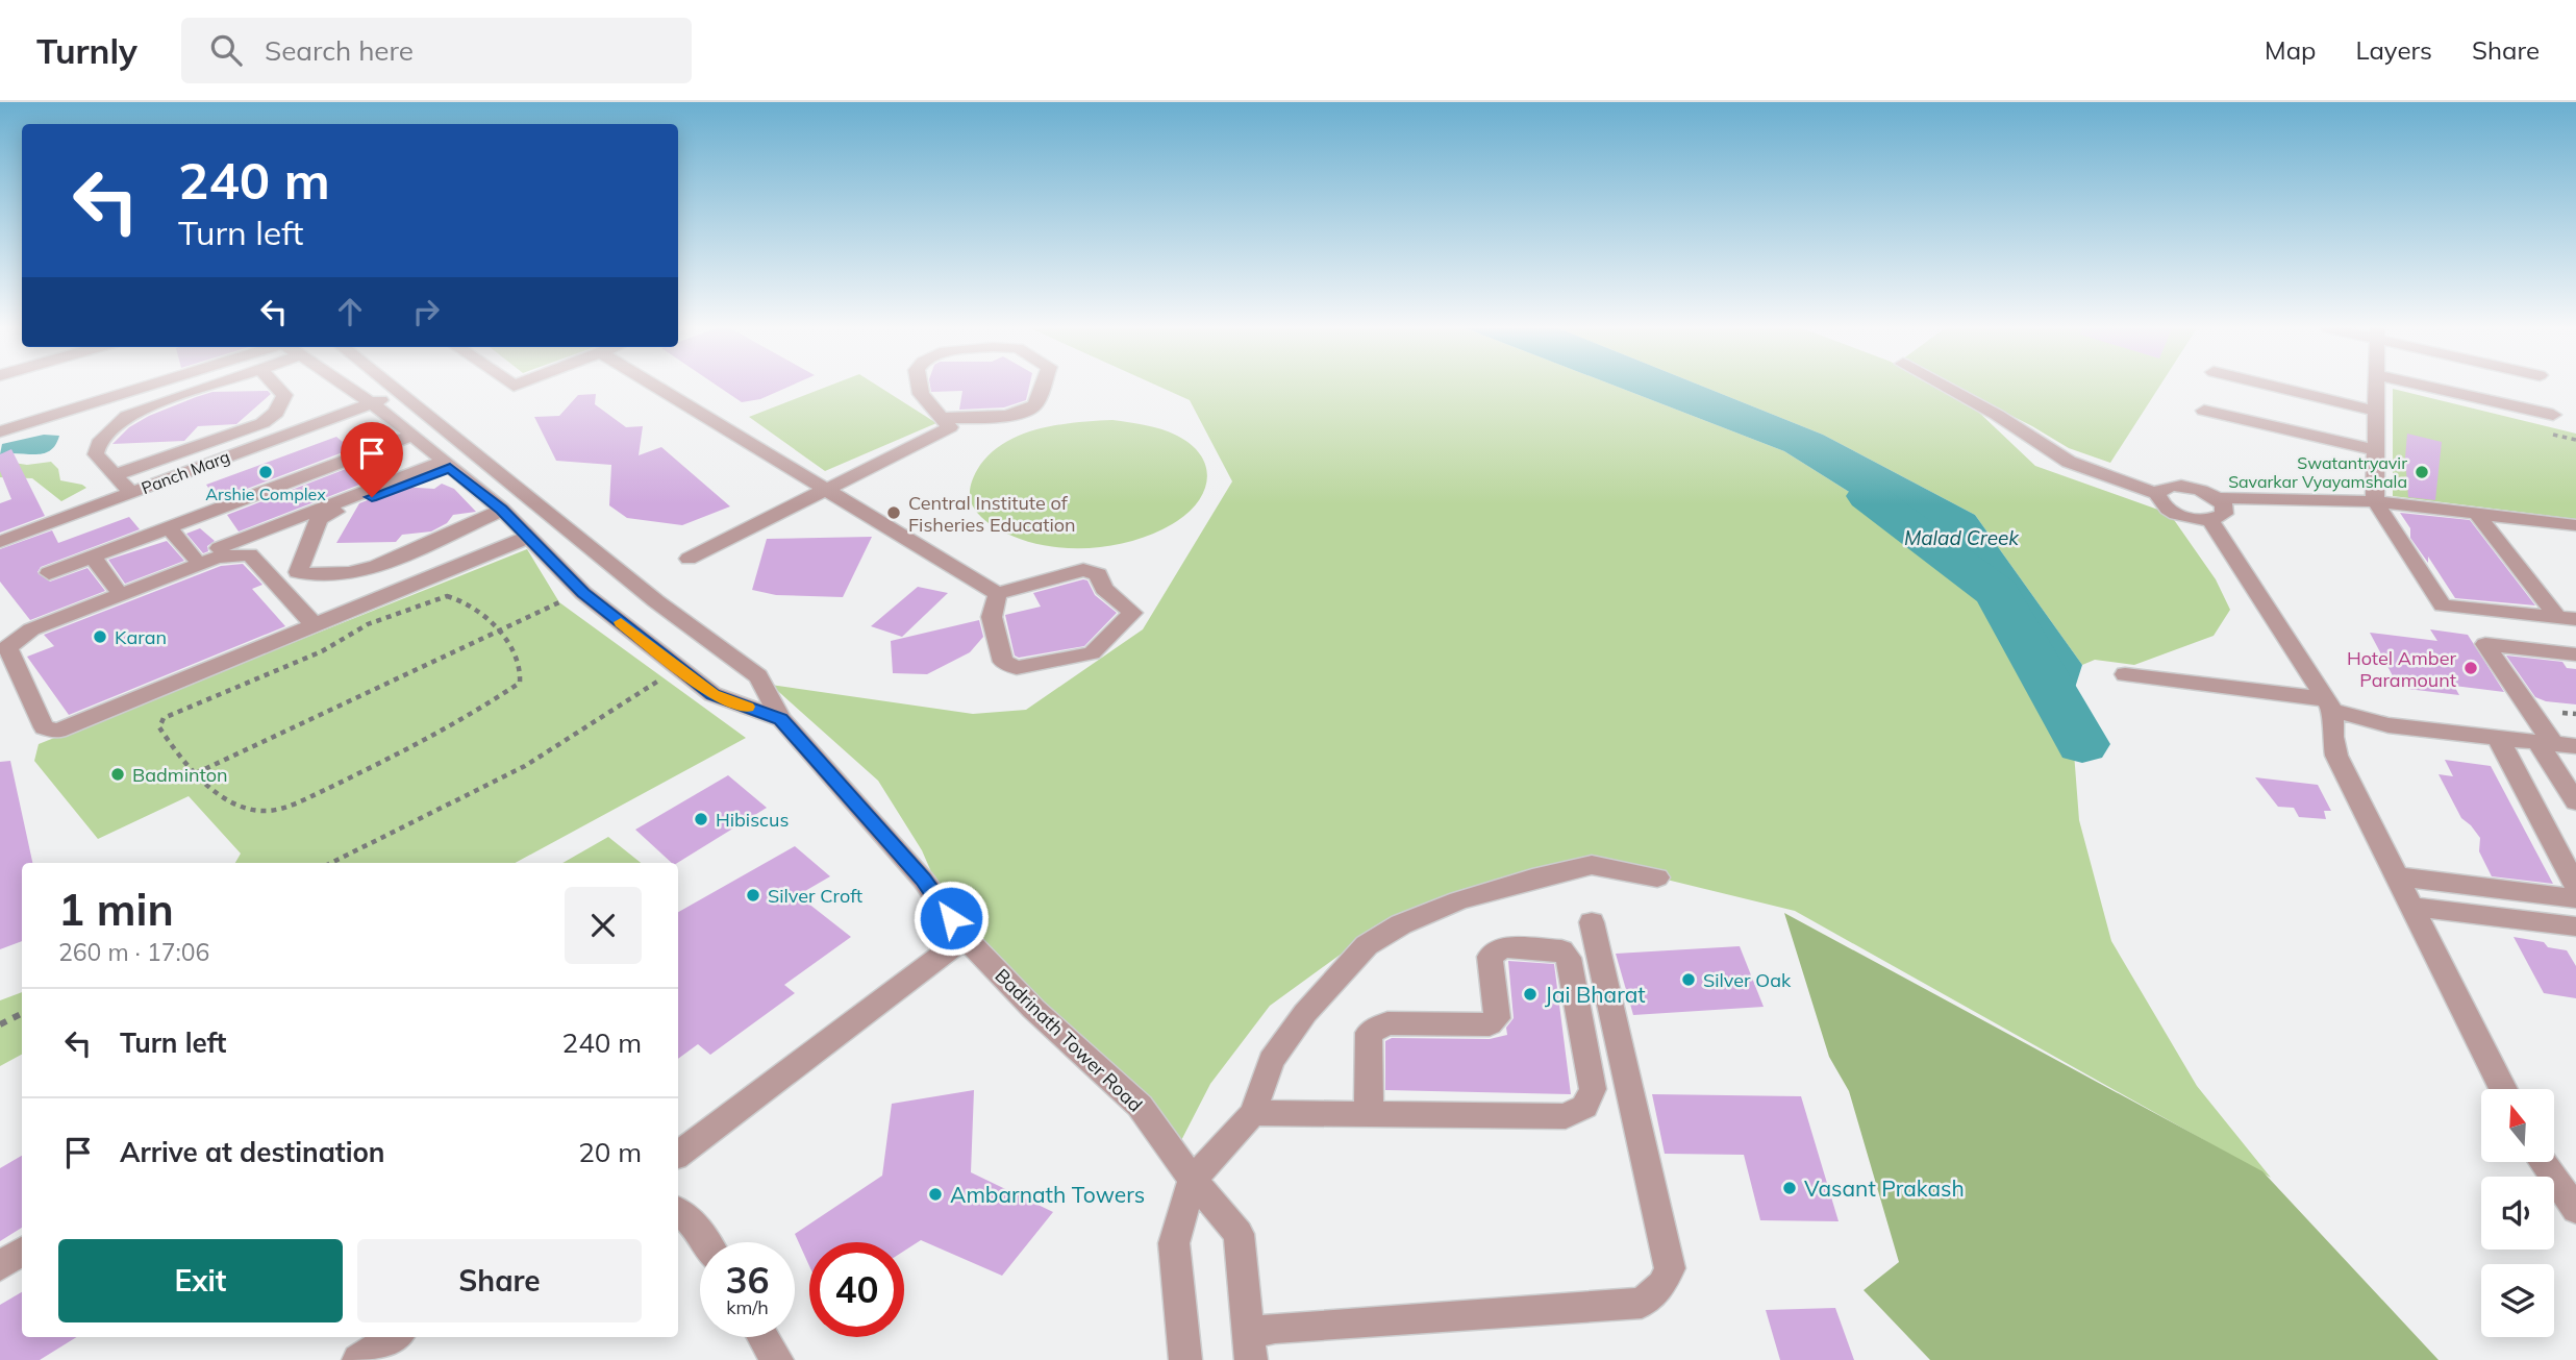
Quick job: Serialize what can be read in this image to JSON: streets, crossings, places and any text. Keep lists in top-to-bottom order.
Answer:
{
  "streets": {
    "street": ["Panch Marg", "Badrinath Tower Road"]
  },
  "crossings": [
    ["Panch Marg", "Badrinath Tower Road"]
  ],
  "water": ["Malad Creek"],
  "places": [
    "Arshie Complex",
    "Swatantryavir Savarkar Vyayamshala",
    "Central Institute of Fisheries Education",
    "Karan",
    "Hotel Amber Paramount",
    "Badminton",
    "Hibiscus",
    "Silver Croft",
    "Silver Oak",
    "Jai Bharat",
    "Vasant Prakash",
    "Ambarnath Towers"
  ],
  "north": "top",
  "page": {
    "header": "Turnly",
    "search": "Search here",
    "nav": ["Map", "Layers", "Share"],
    "turn": ["240 m", "Turn left"],
    "heading": ["1 min", "260 m · 17:06"],
    "list": [
      {
        "name": "Turn left",
        "value": "240 m"
      },
      {
        "name": "Arrive at destination",
        "value": "20 m"
      }
    ],
    "buttons": ["Exit", "Share"],
    "speed": "36 km/h",
    "limit": "40"
  }
}
